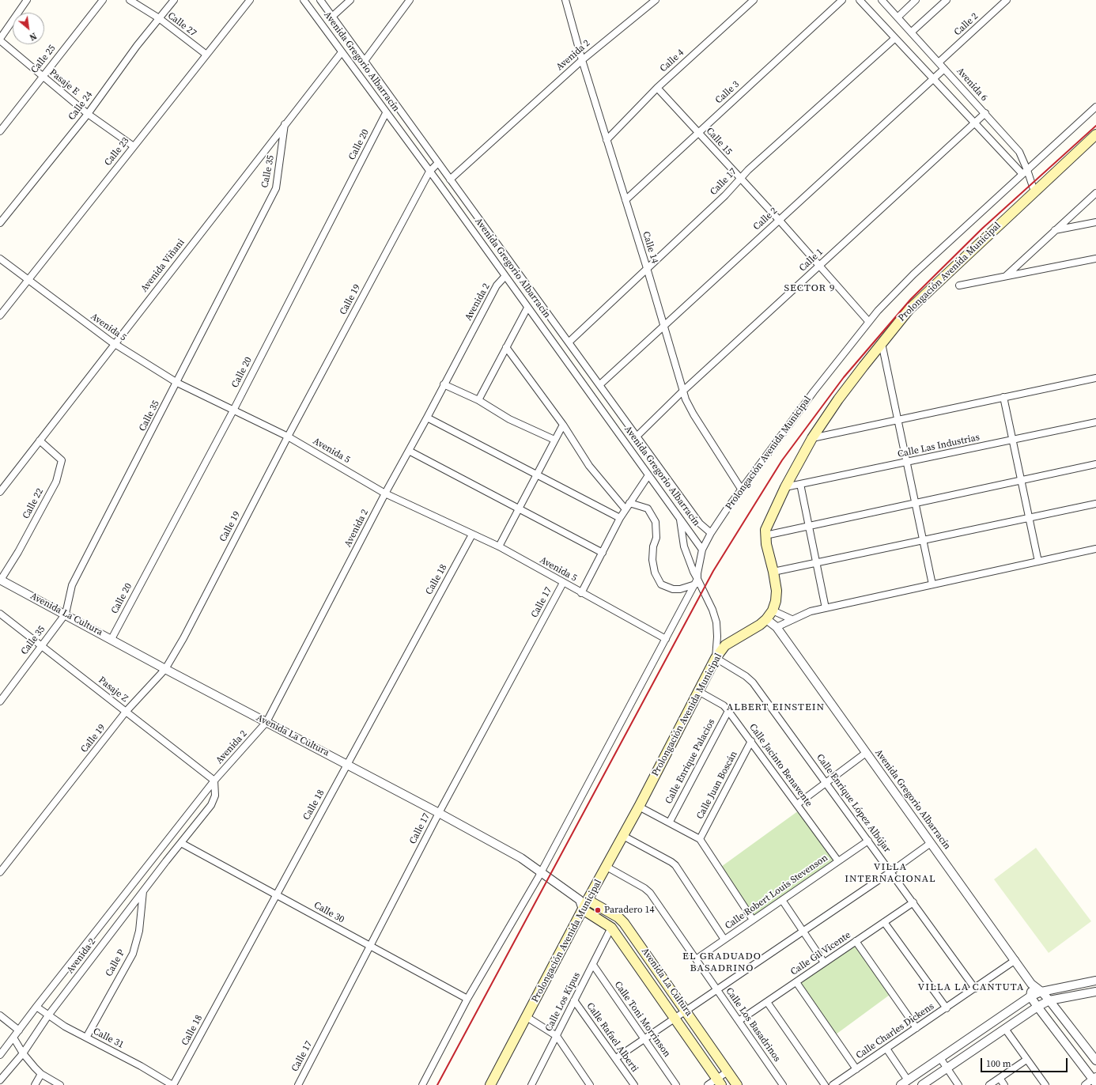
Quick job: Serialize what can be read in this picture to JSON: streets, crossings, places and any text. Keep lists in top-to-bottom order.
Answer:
{
  "streets": {
    "main road": ["Prolongación Avenida Municipal", "Avenida La Cultura"],
    "street": [
      "Calle 27",
      "Calle 2",
      "Avenida 2",
      "Calle 25",
      "Calle 4",
      "Avenida Gregorio Albarracín",
      "Pasaje E",
      "Avenida 6",
      "Calle 3",
      "Calle 24",
      "Calle 15",
      "Calle 20",
      "Calle 23",
      "Calle 35",
      "Calle 17",
      "Calle 14",
      "Calle 1",
      "Avenida Viñani",
      "Calle 19",
      "Avenida 5",
      "Calle Las Industrias",
      "Calle 22",
      "Calle 18",
      "Pasaje Z",
      "Calle Enrique Palacios",
      "Calle Jacinto Benavente",
      "Calle Juan Boscán",
      "Calle Enrique López Albújar",
      "Calle Robert Louis Stevenson",
      "Calle 30",
      "Calle Gil Vicente",
      "Calle P",
      "Calle Los Kipus",
      "Calle Toni Morrinson",
      "Calle Los Basadrinos",
      "Calle Charles Dickens",
      "Calle Rafael Alberti",
      "Calle 31"
    ]
  },
  "crossings": [
    ["Calle 27", "Calle 24"],
    ["Calle 27", "Calle 23"],
    ["Calle 2", "Avenida Gregorio Albarracín"],
    ["Calle 2", "Avenida 6"],
    ["Calle 2", "Calle 15"],
    ["Calle 2", "Calle 14"],
    ["Avenida 2", "Avenida Gregorio Albarracín"],
    ["Avenida 2", "Calle 14"],
    ["Avenida 2", "Avenida 5"],
    ["Avenida 2", "Avenida La Cultura"],
    ["Avenida 2", "Pasaje Z"],
    ["Avenida 2", "Calle 30"],
    ["Avenida 2", "Calle P"],
    ["Avenida 2", "Calle 31"],
    ["Calle 25", "Pasaje E"],
    ["Calle 4", "Calle 15"],
    ["Calle 4", "Calle 14"],
    ["Avenida Gregorio Albarracín", "Calle 20"],
    ["Avenida Gregorio Albarracín", "Calle 17"],
    ["Avenida Gregorio Albarracín", "Calle 1"],
    ["Avenida Gregorio Albarracín", "Avenida Viñani"],
    ["Avenida Gregorio Albarracín", "Prolongación Avenida Municipal"],
    ["Avenida Gregorio Albarracín", "Calle 19"],
    ["Avenida Gregorio Albarracín", "Calle Charles Dickens"],
    ["Pasaje E", "Calle 24"],
    ["Pasaje E", "Calle 23"],
    ["Avenida 6", "Calle 17"],
    ["Avenida 6", "Calle 1"],
    ["Avenida 6", "Prolongación Avenida Municipal"],
    ["Calle 3", "Calle 15"],
    ["Calle 3", "Calle 14"],
    ["Calle 15", "Calle 17"],
    ["Calle 15", "Calle 1"],
    ["Calle 15", "Prolongación Avenida Municipal"],
    ["Calle 20", "Avenida 5"],
    ["Calle 20", "Avenida La Cultura"],
    ["Calle 23", "Avenida 5"],
    ["Calle 35", "Avenida Viñani"],
    ["Calle 35", "Avenida 5"],
    ["Calle 35", "Avenida La Cultura"],
    ["Calle 35", "Pasaje Z"],
    ["Calle 17", "Calle 14"],
    ["Calle 17", "Avenida 5"],
    ["Calle 17", "Avenida La Cultura"],
    ["Calle 17", "Calle 30"],
    ["Calle 14", "Calle 1"],
    ["Calle 14", "Prolongación Avenida Municipal"],
    ["Avenida Viñani", "Avenida 5"],
    ["Avenida Viñani", "Calle 22"],
    ["Prolongación Avenida Municipal", "Avenida 5"],
    ["Prolongación Avenida Municipal", "Calle Las Industrias"],
    ["Prolongación Avenida Municipal", "Avenida La Cultura"],
    ["Prolongación Avenida Municipal", "Calle Jacinto Benavente"],
    ["Prolongación Avenida Municipal", "Calle Enrique López Albújar"],
    ["Prolongación Avenida Municipal", "Calle Los Basadrinos"],
    ["Calle 19", "Avenida 5"],
    ["Calle 19", "Avenida La Cultura"],
    ["Calle 19", "Pasaje Z"],
    ["Avenida 5", "Calle 18"],
    ["Calle 22", "Avenida La Cultura"],
    ["Calle 18", "Avenida La Cultura"],
    ["Calle 18", "Calle 30"],
    ["Calle 18", "Calle 31"],
    ["Avenida La Cultura", "Calle Los Kipus"],
    ["Calle Enrique Palacios", "Calle Jacinto Benavente"],
    ["Calle Jacinto Benavente", "Calle Juan Boscán"],
    ["Calle Jacinto Benavente", "Calle Robert Louis Stevenson"],
    ["Calle Enrique López Albújar", "Calle Robert Louis Stevenson"],
    ["Calle Enrique López Albújar", "Calle Gil Vicente"],
    ["Calle Enrique López Albújar", "Calle Charles Dickens"],
    ["Calle Robert Louis Stevenson", "Calle Los Basadrinos"],
    ["Calle Gil Vicente", "Calle Los Basadrinos"],
    ["Calle P", "Calle 31"],
    ["Calle Los Kipus", "Calle Toni Morrinson"],
    ["Calle Los Kipus", "Calle Rafael Alberti"]
  ],
  "districts": [
    "SECTOR 9",
    "ALBERT EINSTEIN",
    "VILLA INTERNACIONAL",
    "EL GRADUADO BASADRINO",
    "VILLA LA CANTUTA"
  ],
  "places": ["Paradero 14"],
  "scale_bar": "100 m",
  "north": "bottom right"
}
